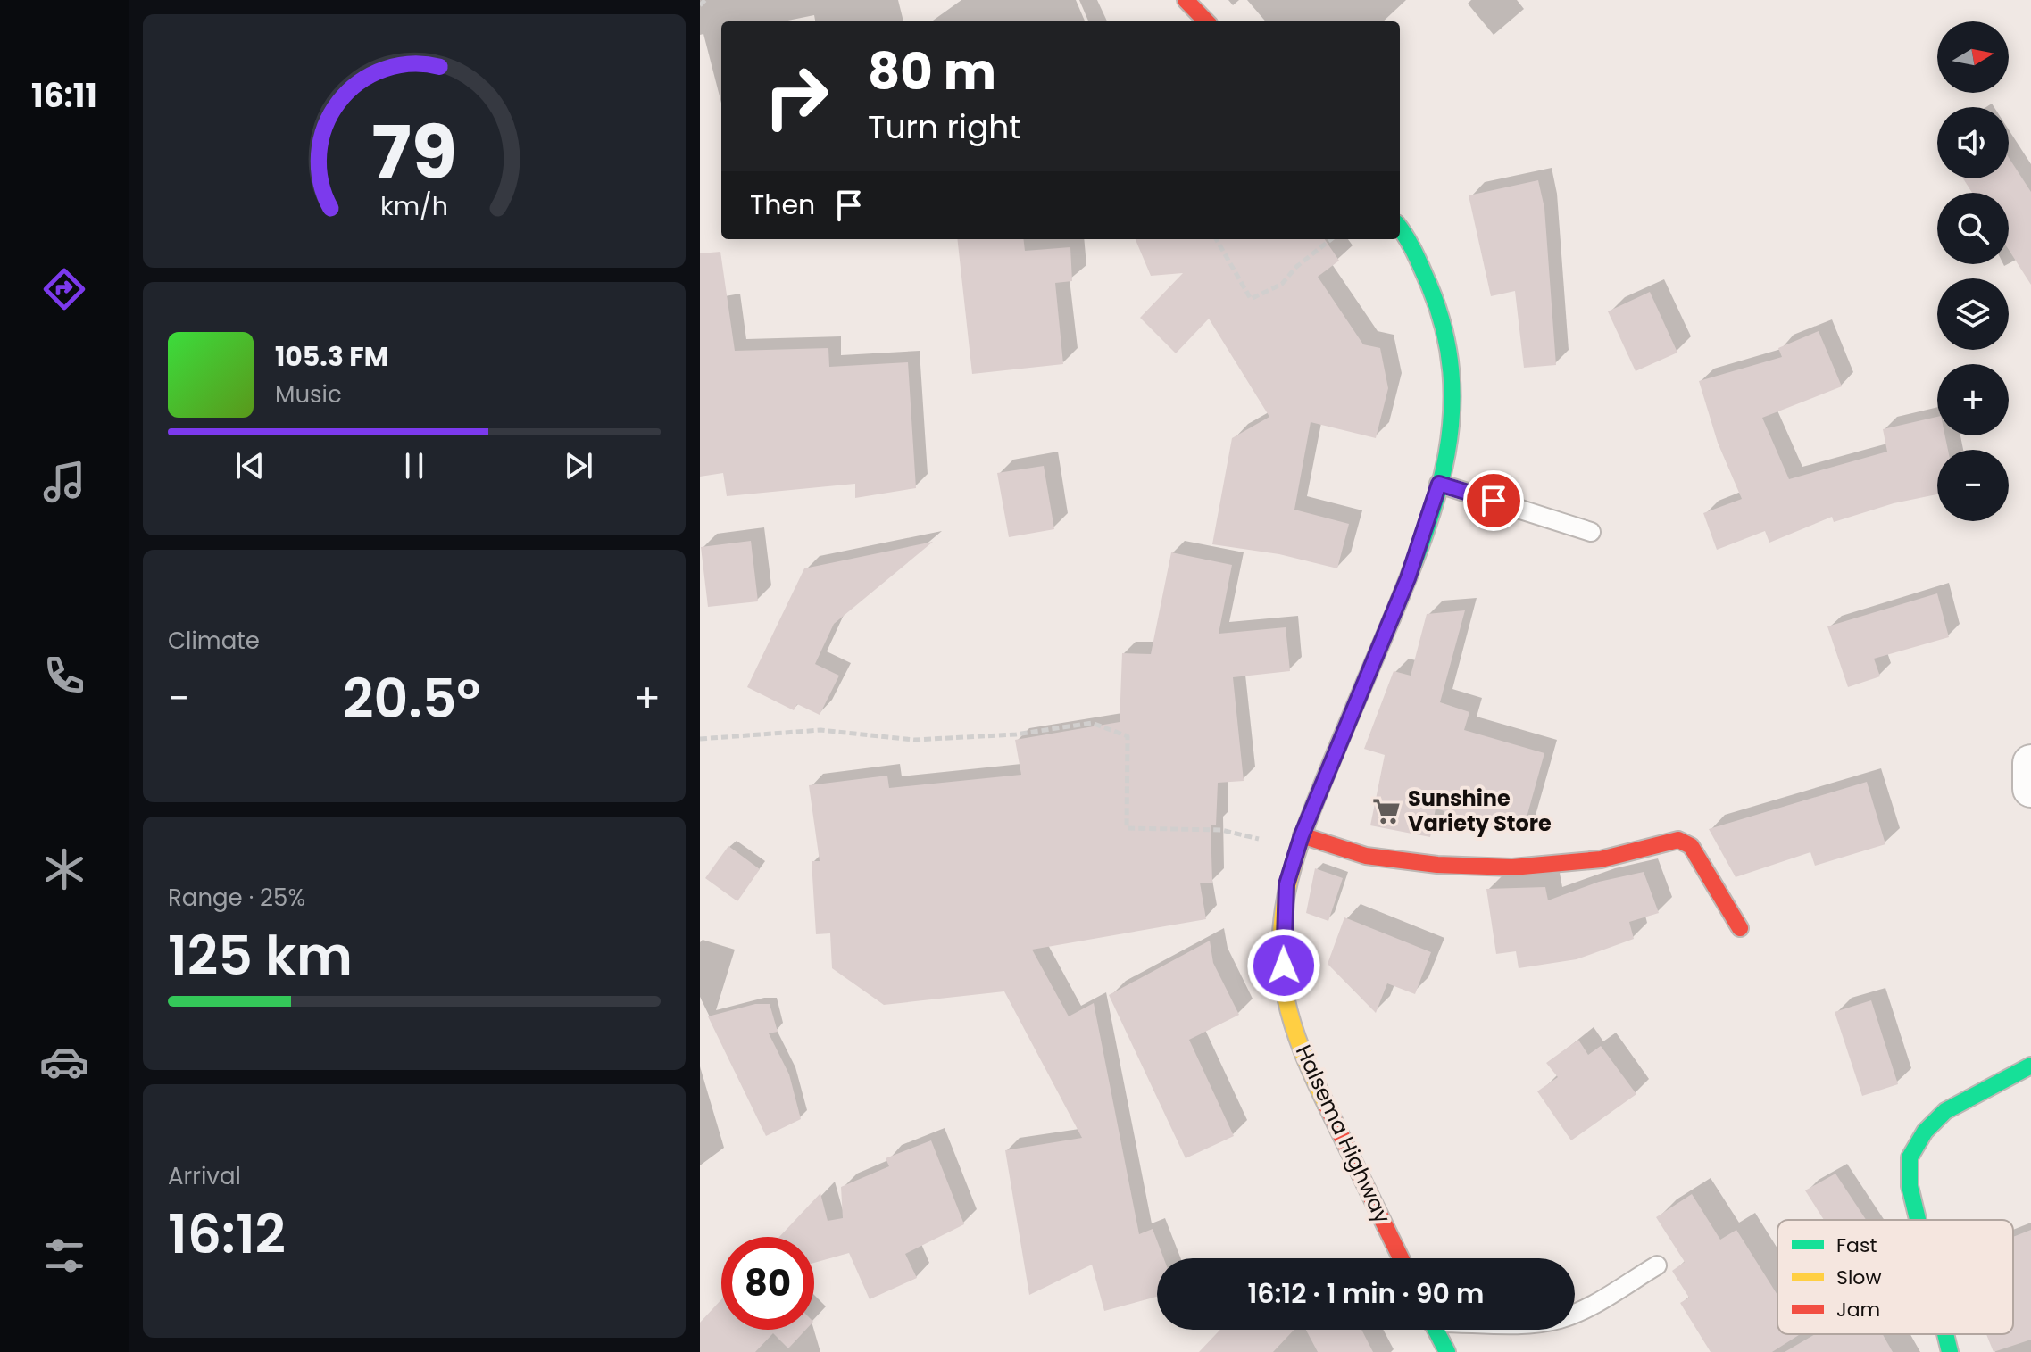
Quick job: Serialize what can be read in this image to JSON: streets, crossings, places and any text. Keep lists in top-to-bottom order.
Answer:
{
  "streets": {
    "main road": ["Halsema Highway"]
  },
  "places": {
    "supermarket": ["Sunshine Variety Store"]
  },
  "legend": ["Fast", "Slow", "Jam"],
  "north": "right",
  "page": {
    "tabs": "16:11",
    "map_buttons": ["+", "−"],
    "turn": ["80 m", "Turn right"],
    "then": "Then",
    "song": ["105.3 FM", "Music"],
    "tile": [
      "Climate",
      ["Range · 25%", "125 km"],
      ["Arrival", "16:12"]
    ],
    "heat": ["−", "20.5°", "+"],
    "limit": "80",
    "trip": "16:12 · 1 min · 90 m",
    "gauge": ["79", "km/h"]
  }
}
